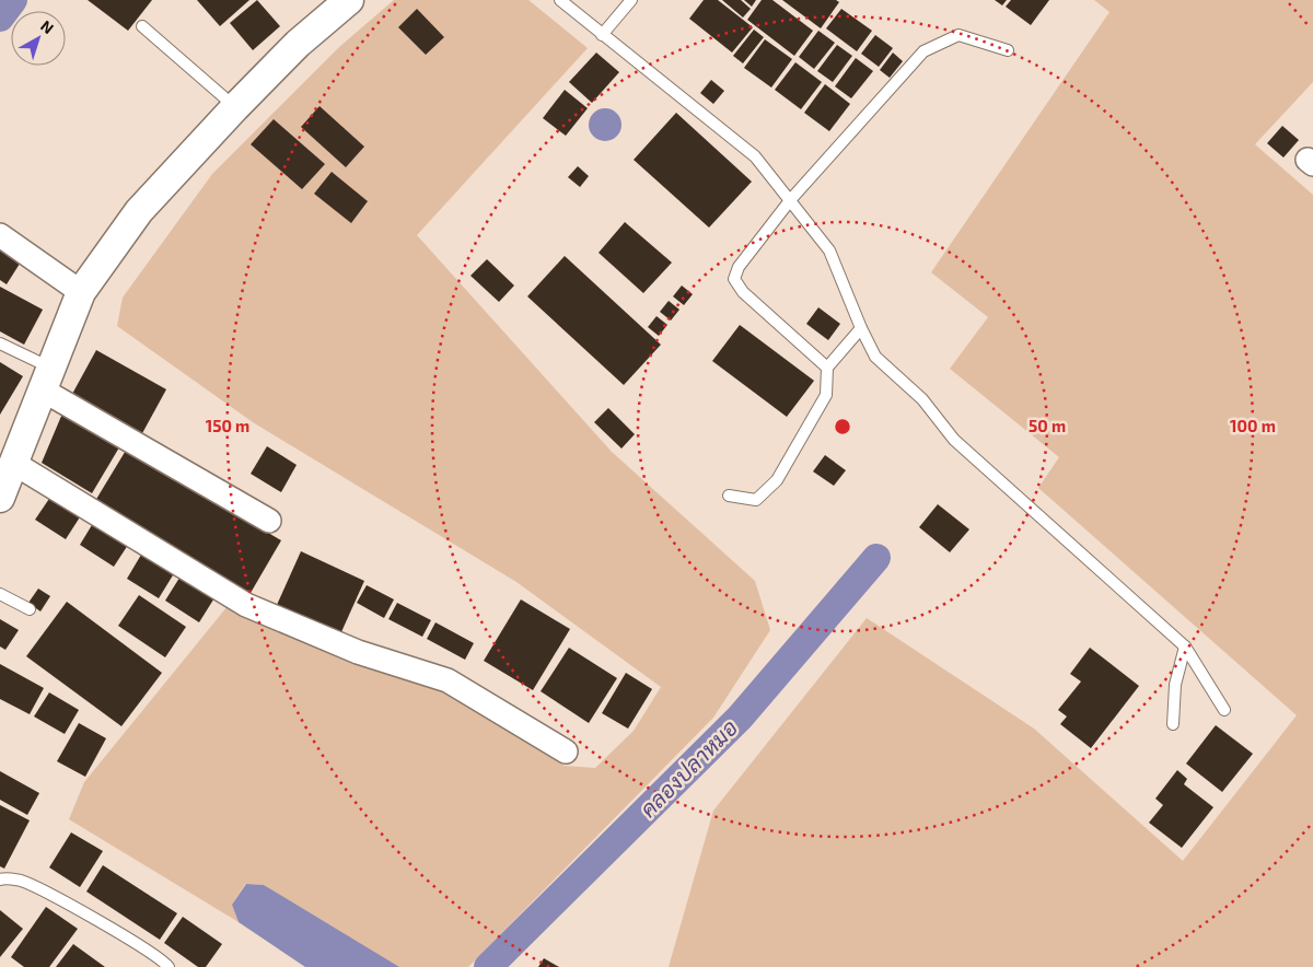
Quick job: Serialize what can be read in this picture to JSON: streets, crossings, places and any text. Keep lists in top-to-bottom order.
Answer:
{
  "water": ["คลองปลาหมอ"],
  "north": "top right",
  "rings": ["50 m", "100 m", "150 m"]
}
